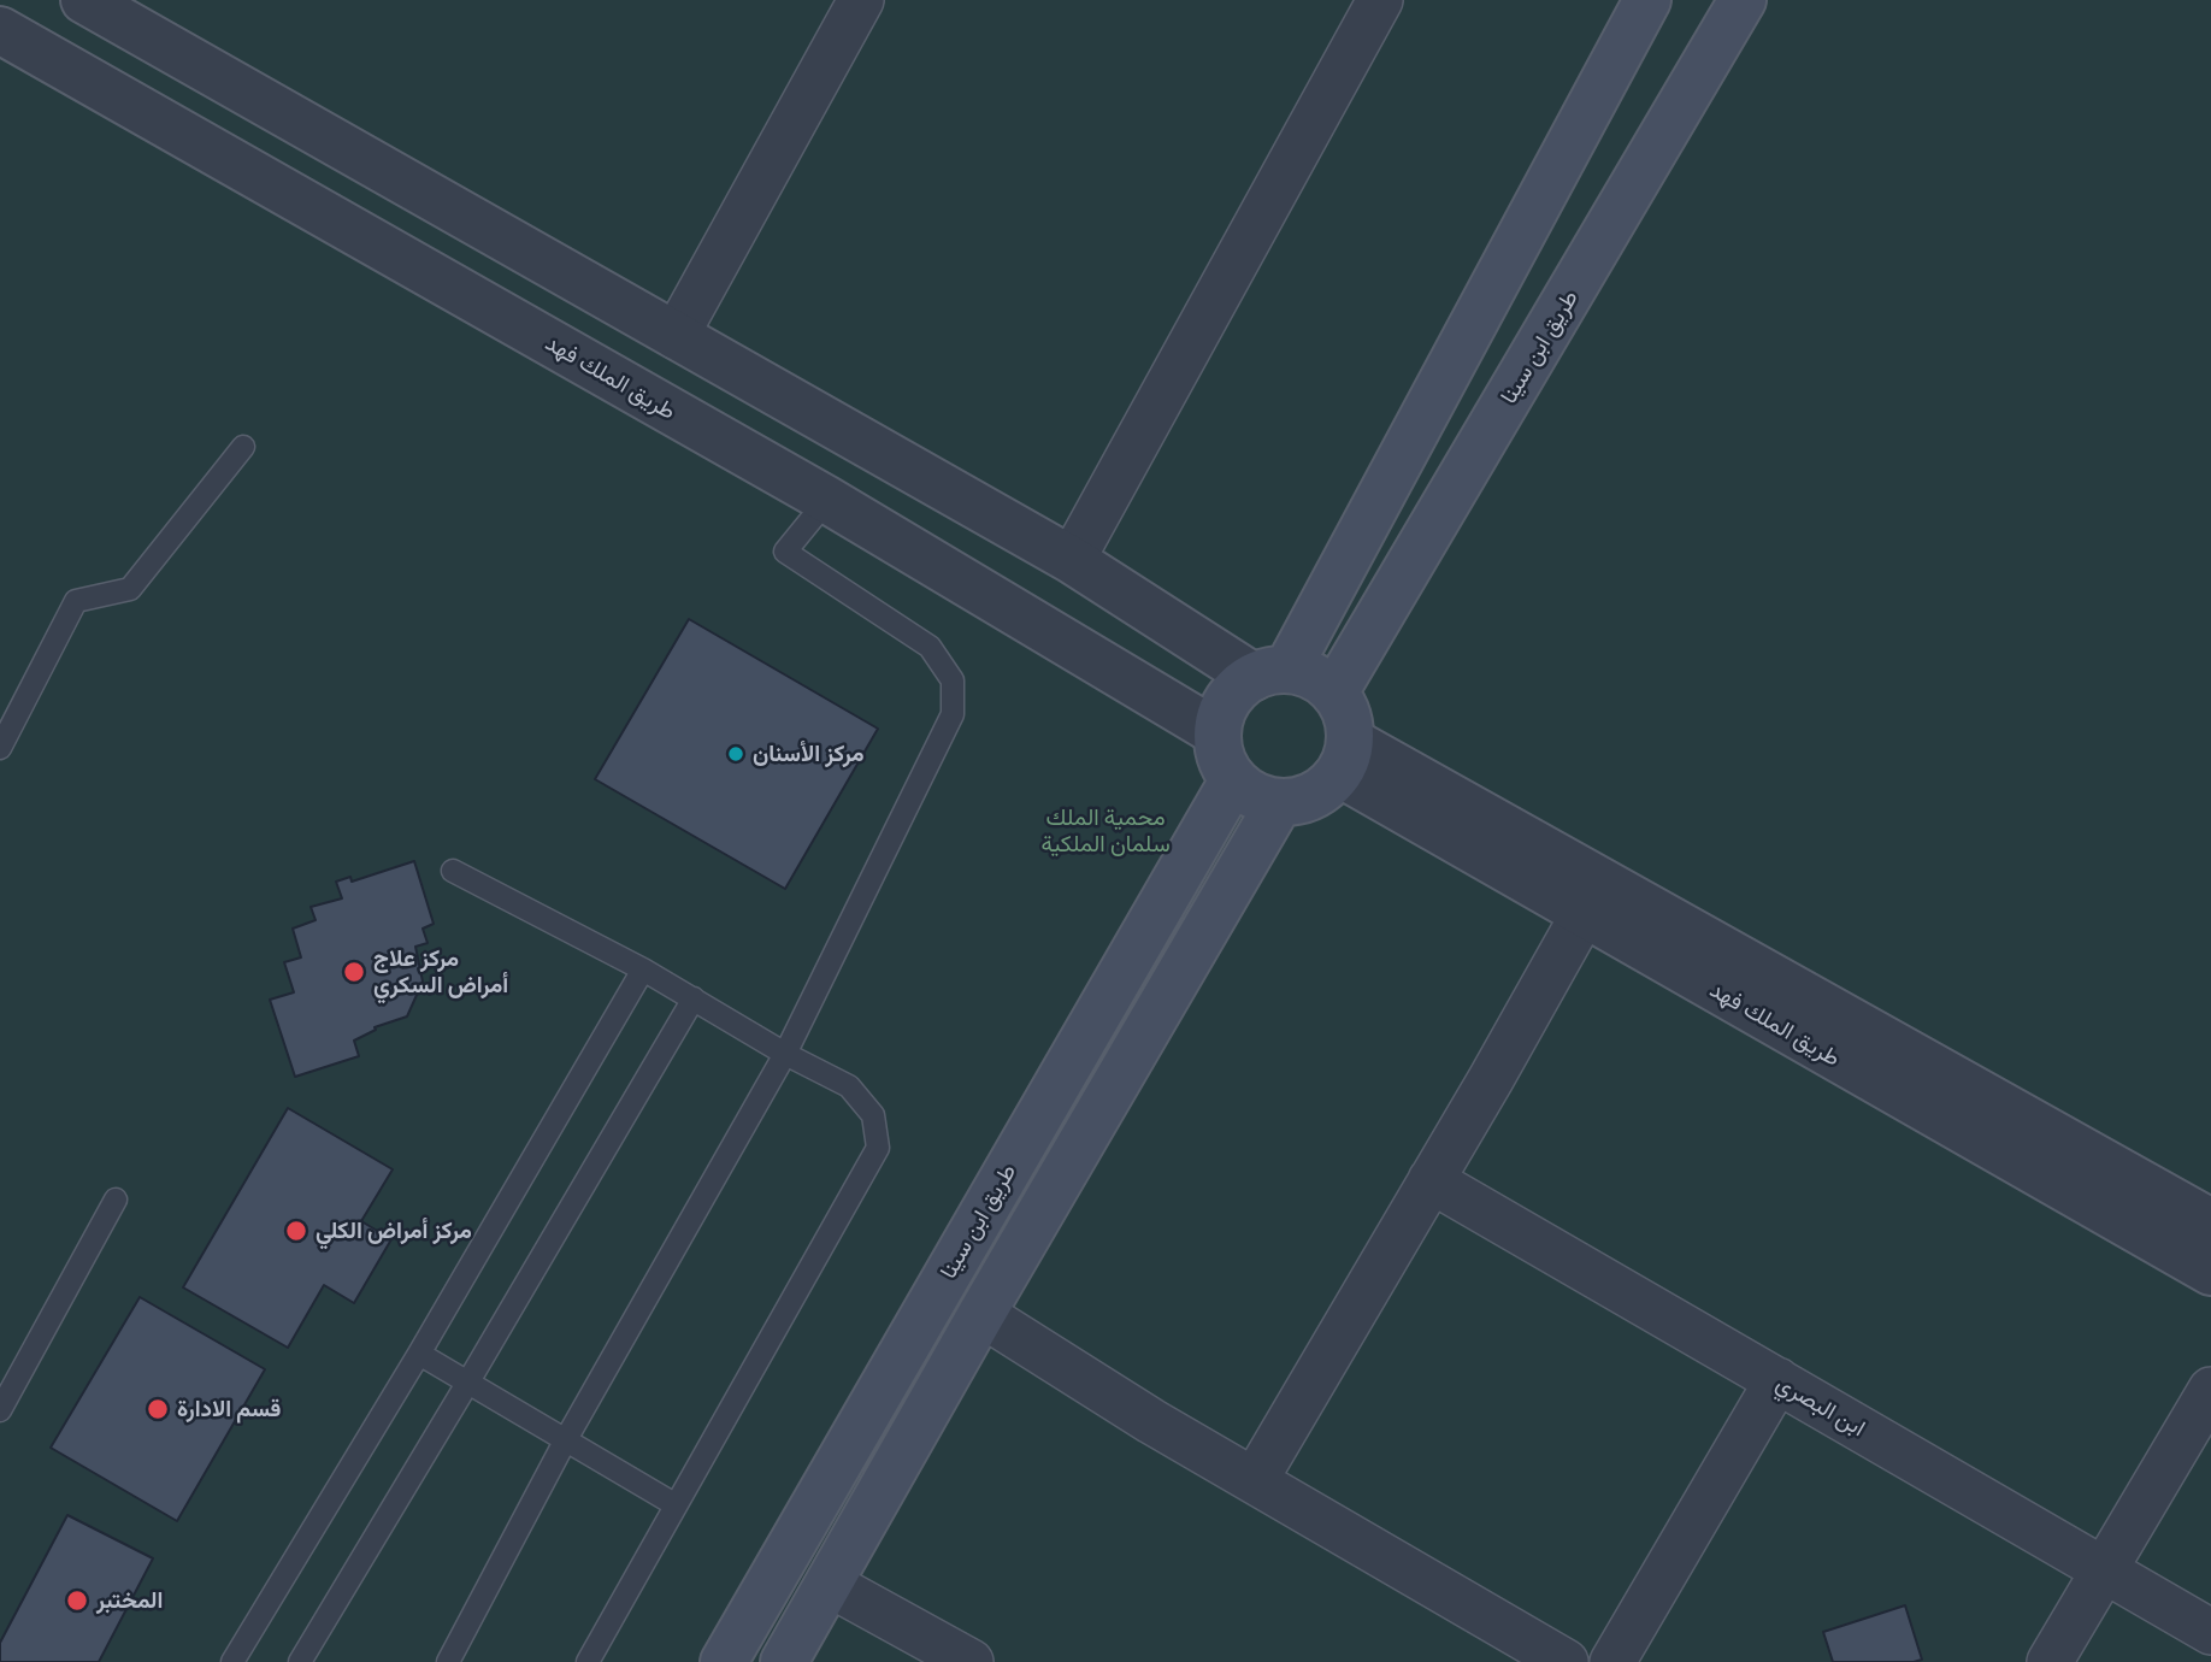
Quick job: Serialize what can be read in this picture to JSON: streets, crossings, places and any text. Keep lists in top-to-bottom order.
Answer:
{
  "streets": {
    "main road": ["طريق ابن سينا"],
    "street": ["طريق الملك فهد", "ابن البصري"]
  },
  "crossings": [
    ["طريق ابن سينا", "طريق الملك فهد"]
  ],
  "parks": ["محمية الملك سلمان الملكية"],
  "places": [
    "مركز الأسنان",
    "مركز علاج أمراض السكري",
    "مركز أمراض الكلي",
    "قسم الادارة",
    "المختبر"
  ]
}
